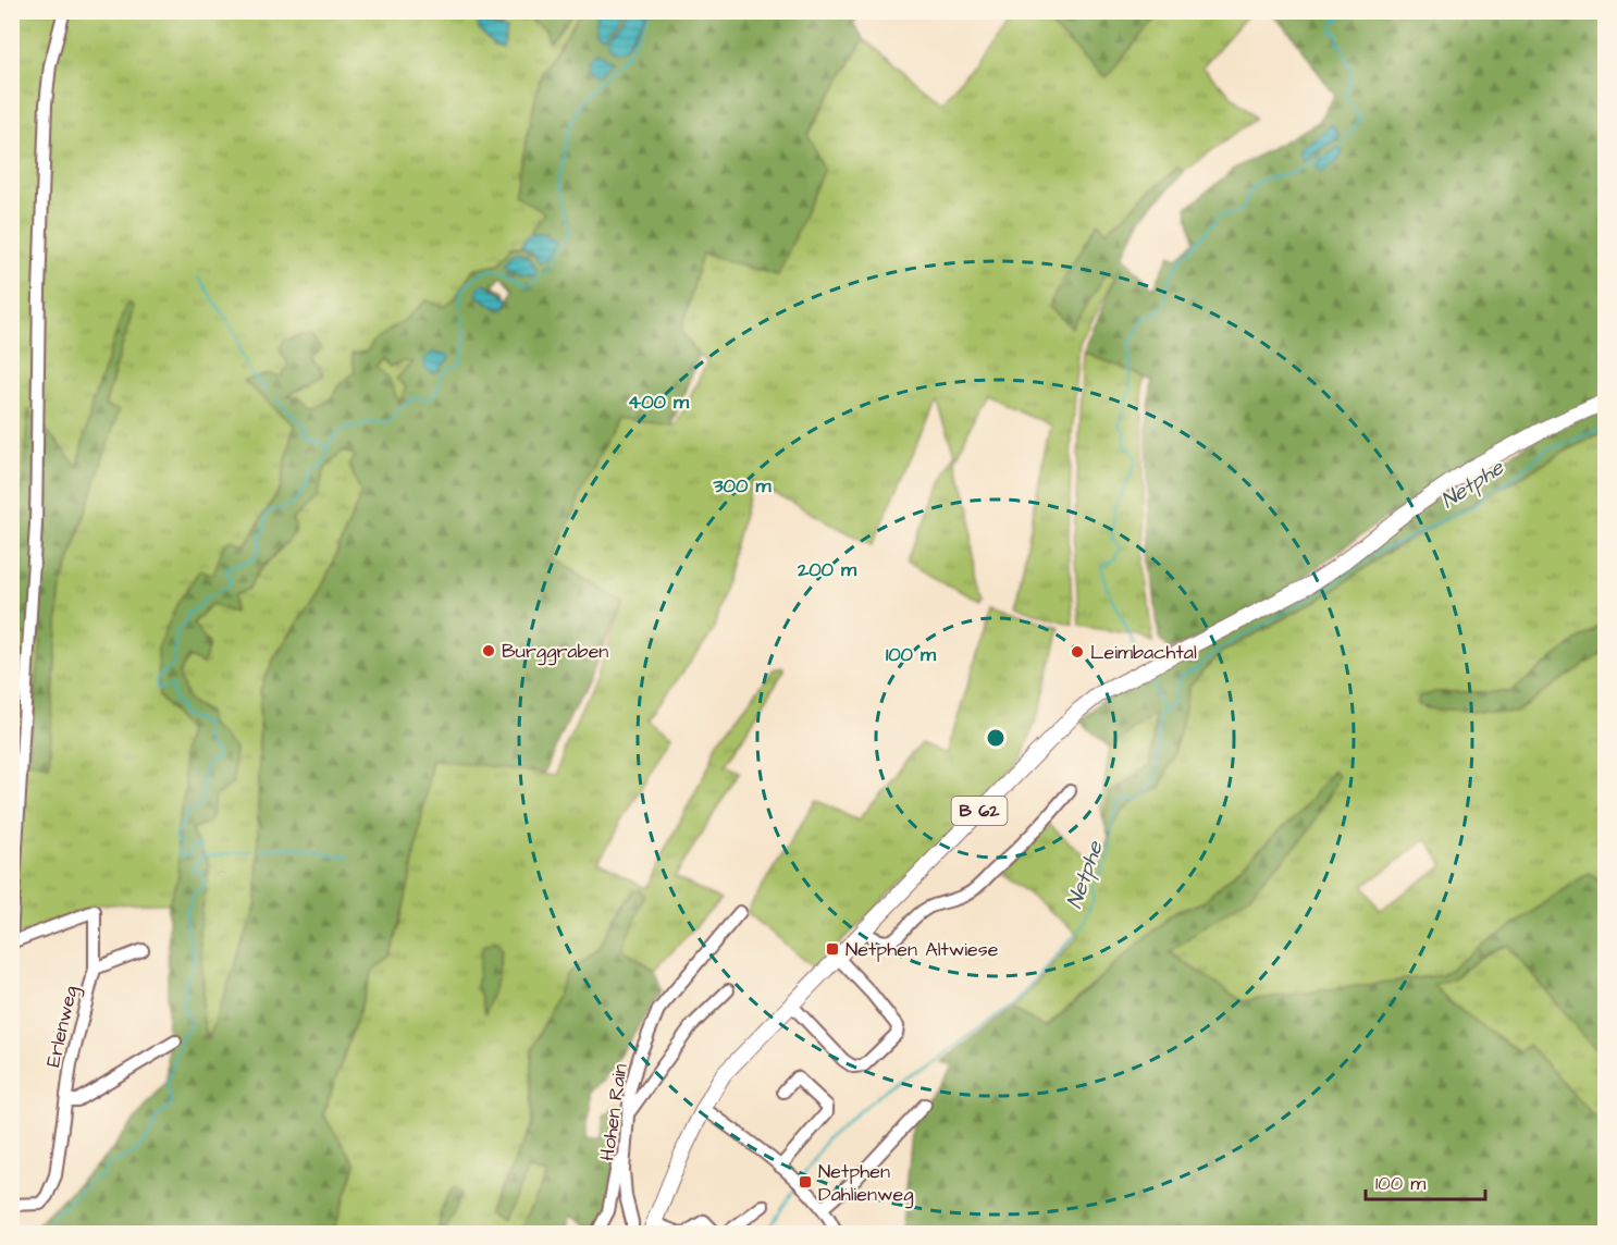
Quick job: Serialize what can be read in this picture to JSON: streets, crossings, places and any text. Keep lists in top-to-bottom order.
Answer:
{
  "streets": {
    "main road": ["B 62"],
    "street": ["Erlenweg", "Hohen Rain"]
  },
  "water": ["Netphe"],
  "places": {
    "other": ["Burggraben", "Leimbachtal"],
    "transit": ["Netphen Altwiese", "Netphen Dahlienweg"]
  },
  "scale_bar": "100 m",
  "rings": [
    "400 m",
    "300 m",
    "200 m",
    "100 m"
  ]
}
